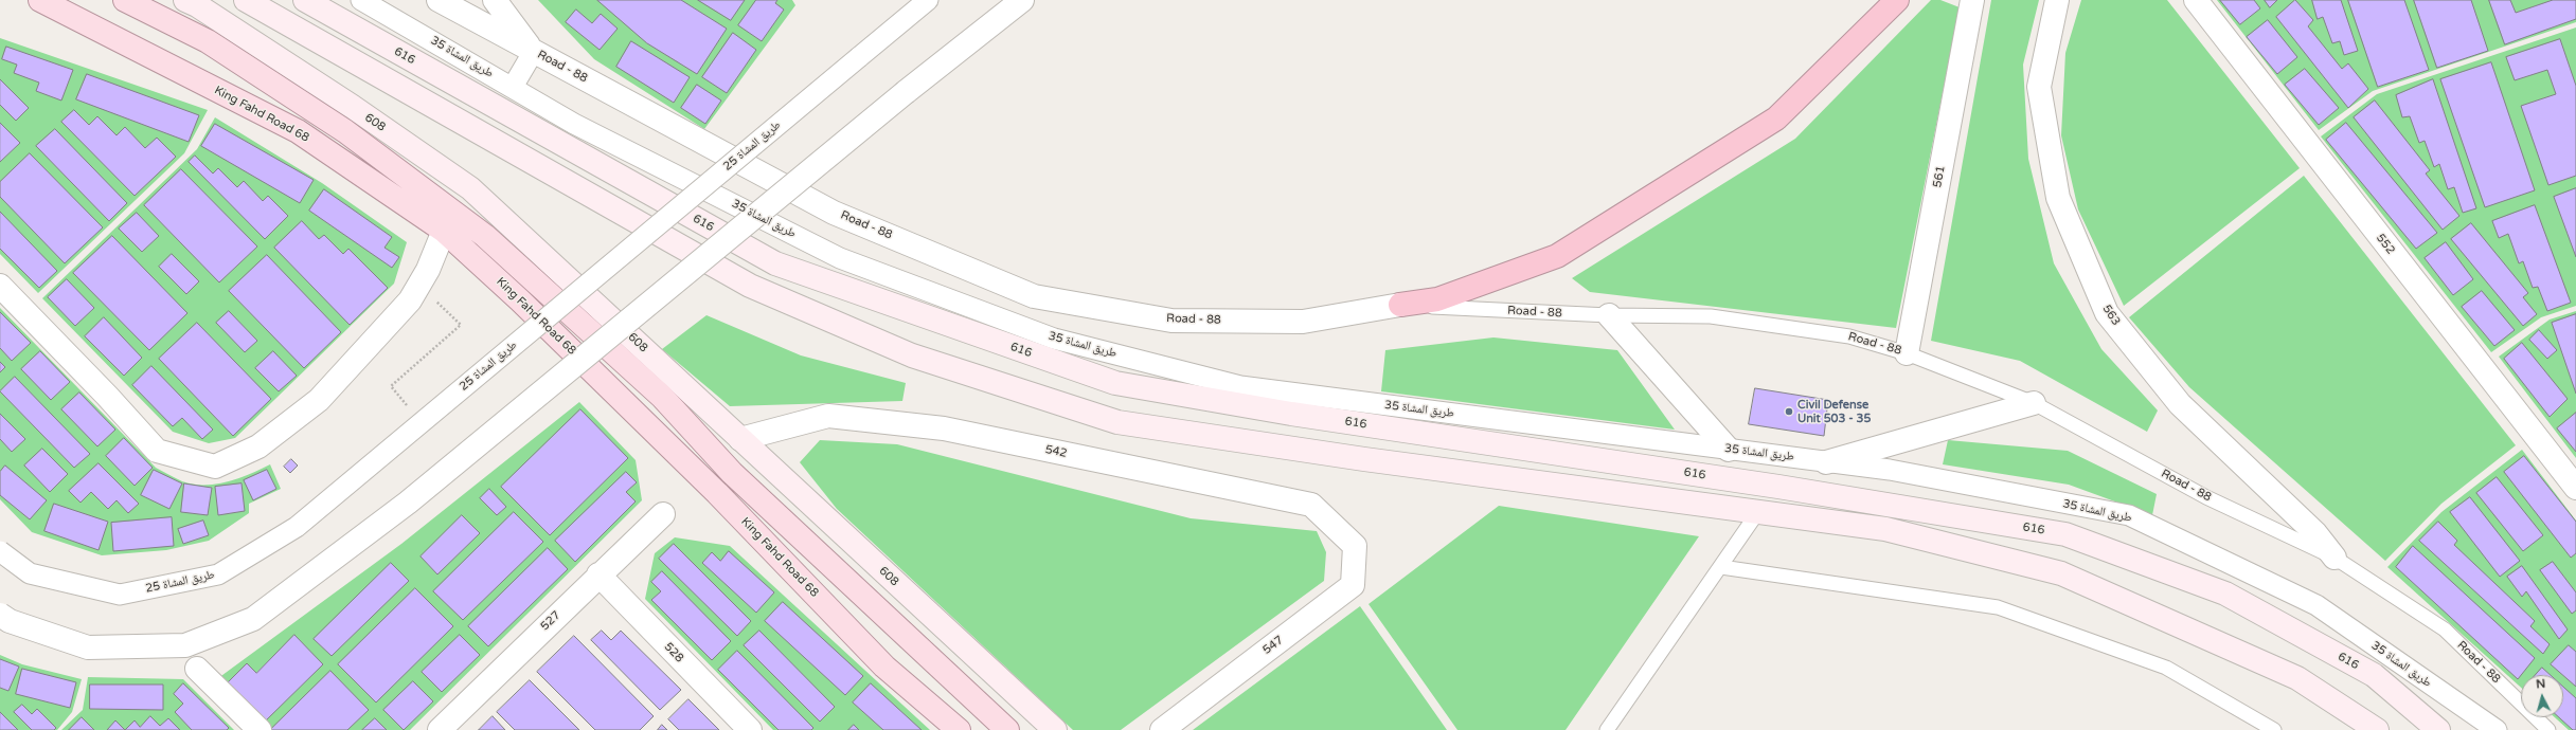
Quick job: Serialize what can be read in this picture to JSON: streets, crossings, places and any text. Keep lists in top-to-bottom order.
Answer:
{
  "streets": {
    "main road": ["616", "King Fahd Road 68", "608"],
    "street": [
      "طريق المشاة 35",
      "Road - 88",
      "طريق المشاة 25",
      "561",
      "552",
      "563",
      "542",
      "527",
      "547",
      "528"
    ]
  },
  "crossings": [
    ["Road - 88", "561"],
    ["Road - 88", "563"],
    ["608", "542"],
    ["542", "547"],
    ["527", "528"]
  ],
  "places": ["Civil Defense Unit 503 - 35"],
  "north": "top"
}
